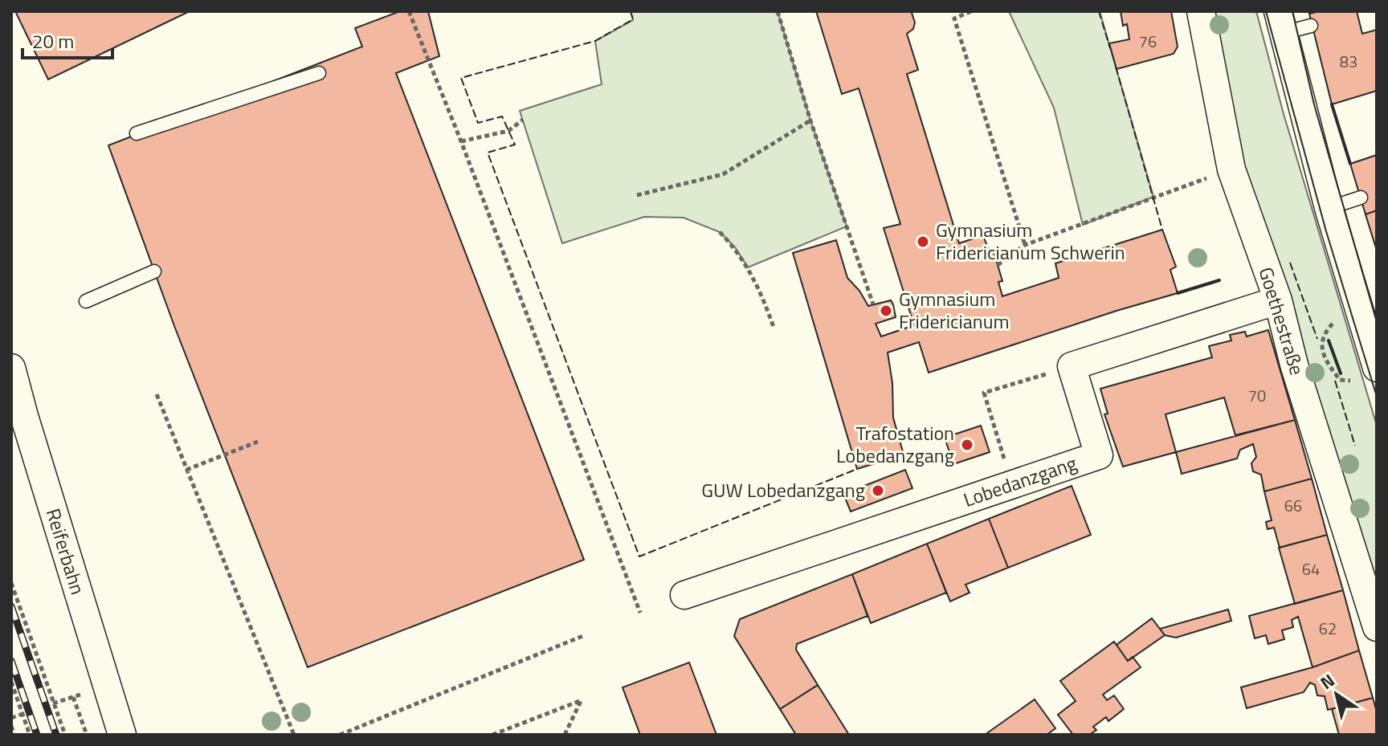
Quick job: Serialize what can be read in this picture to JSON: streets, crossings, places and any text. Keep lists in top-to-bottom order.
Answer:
{
  "streets": {
    "street": ["Goethestraße", "Lobedanzgang", "Reiferbahn"]
  },
  "places": [
    "Gymnasium Fridericianum Schwerin",
    "Gymnasium Fridericianum",
    "Trafostation Lobedanzgang",
    "GUW Lobedanzgang"
  ],
  "house_numbers": [
    "76",
    "83",
    "70",
    "66",
    "64",
    "62"
  ],
  "scale_bar": "20 m",
  "north": "top left"
}
